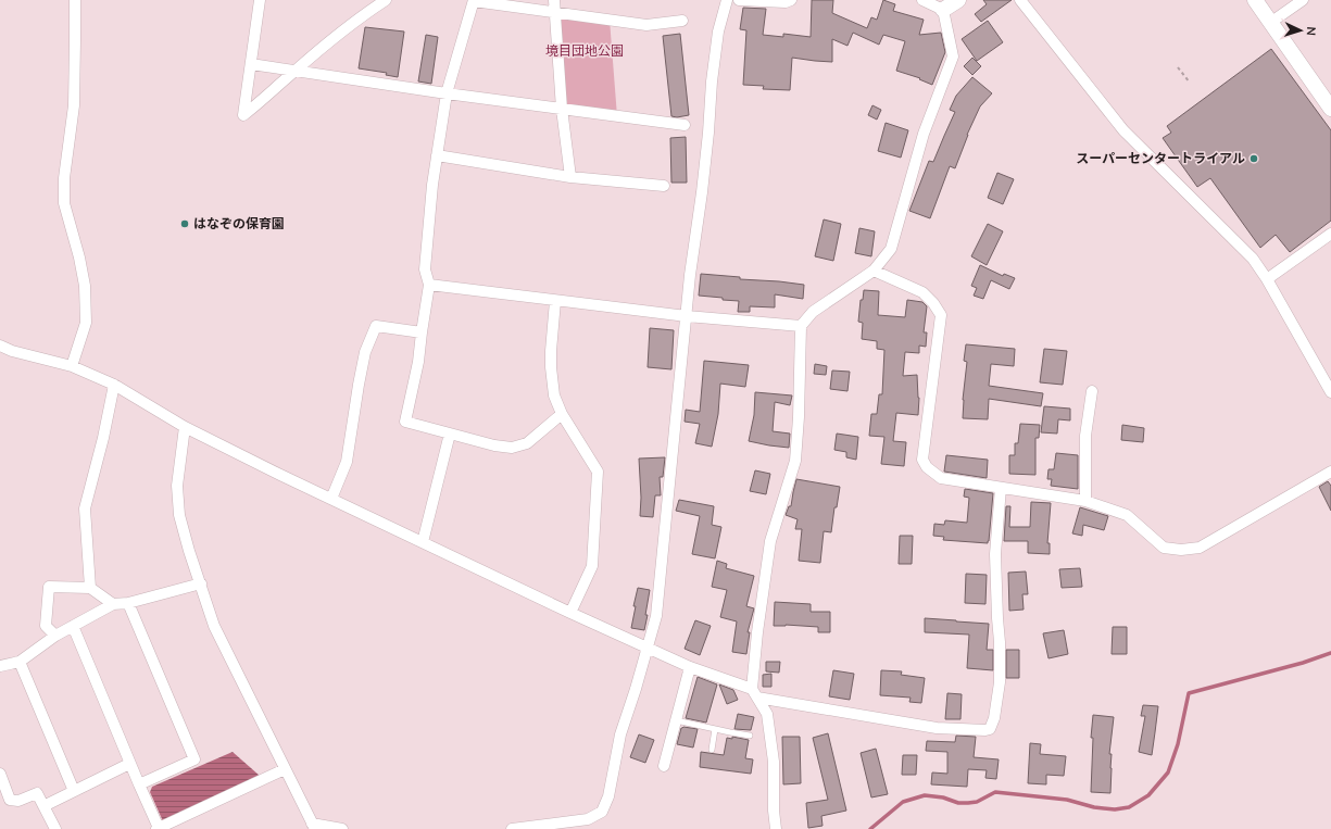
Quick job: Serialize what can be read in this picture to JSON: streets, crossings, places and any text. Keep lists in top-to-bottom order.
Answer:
{
  "parks": ["境目団地公園"],
  "places": ["スーパーセンタートライアル", "はなぞの保育園"],
  "north": "right"
}
